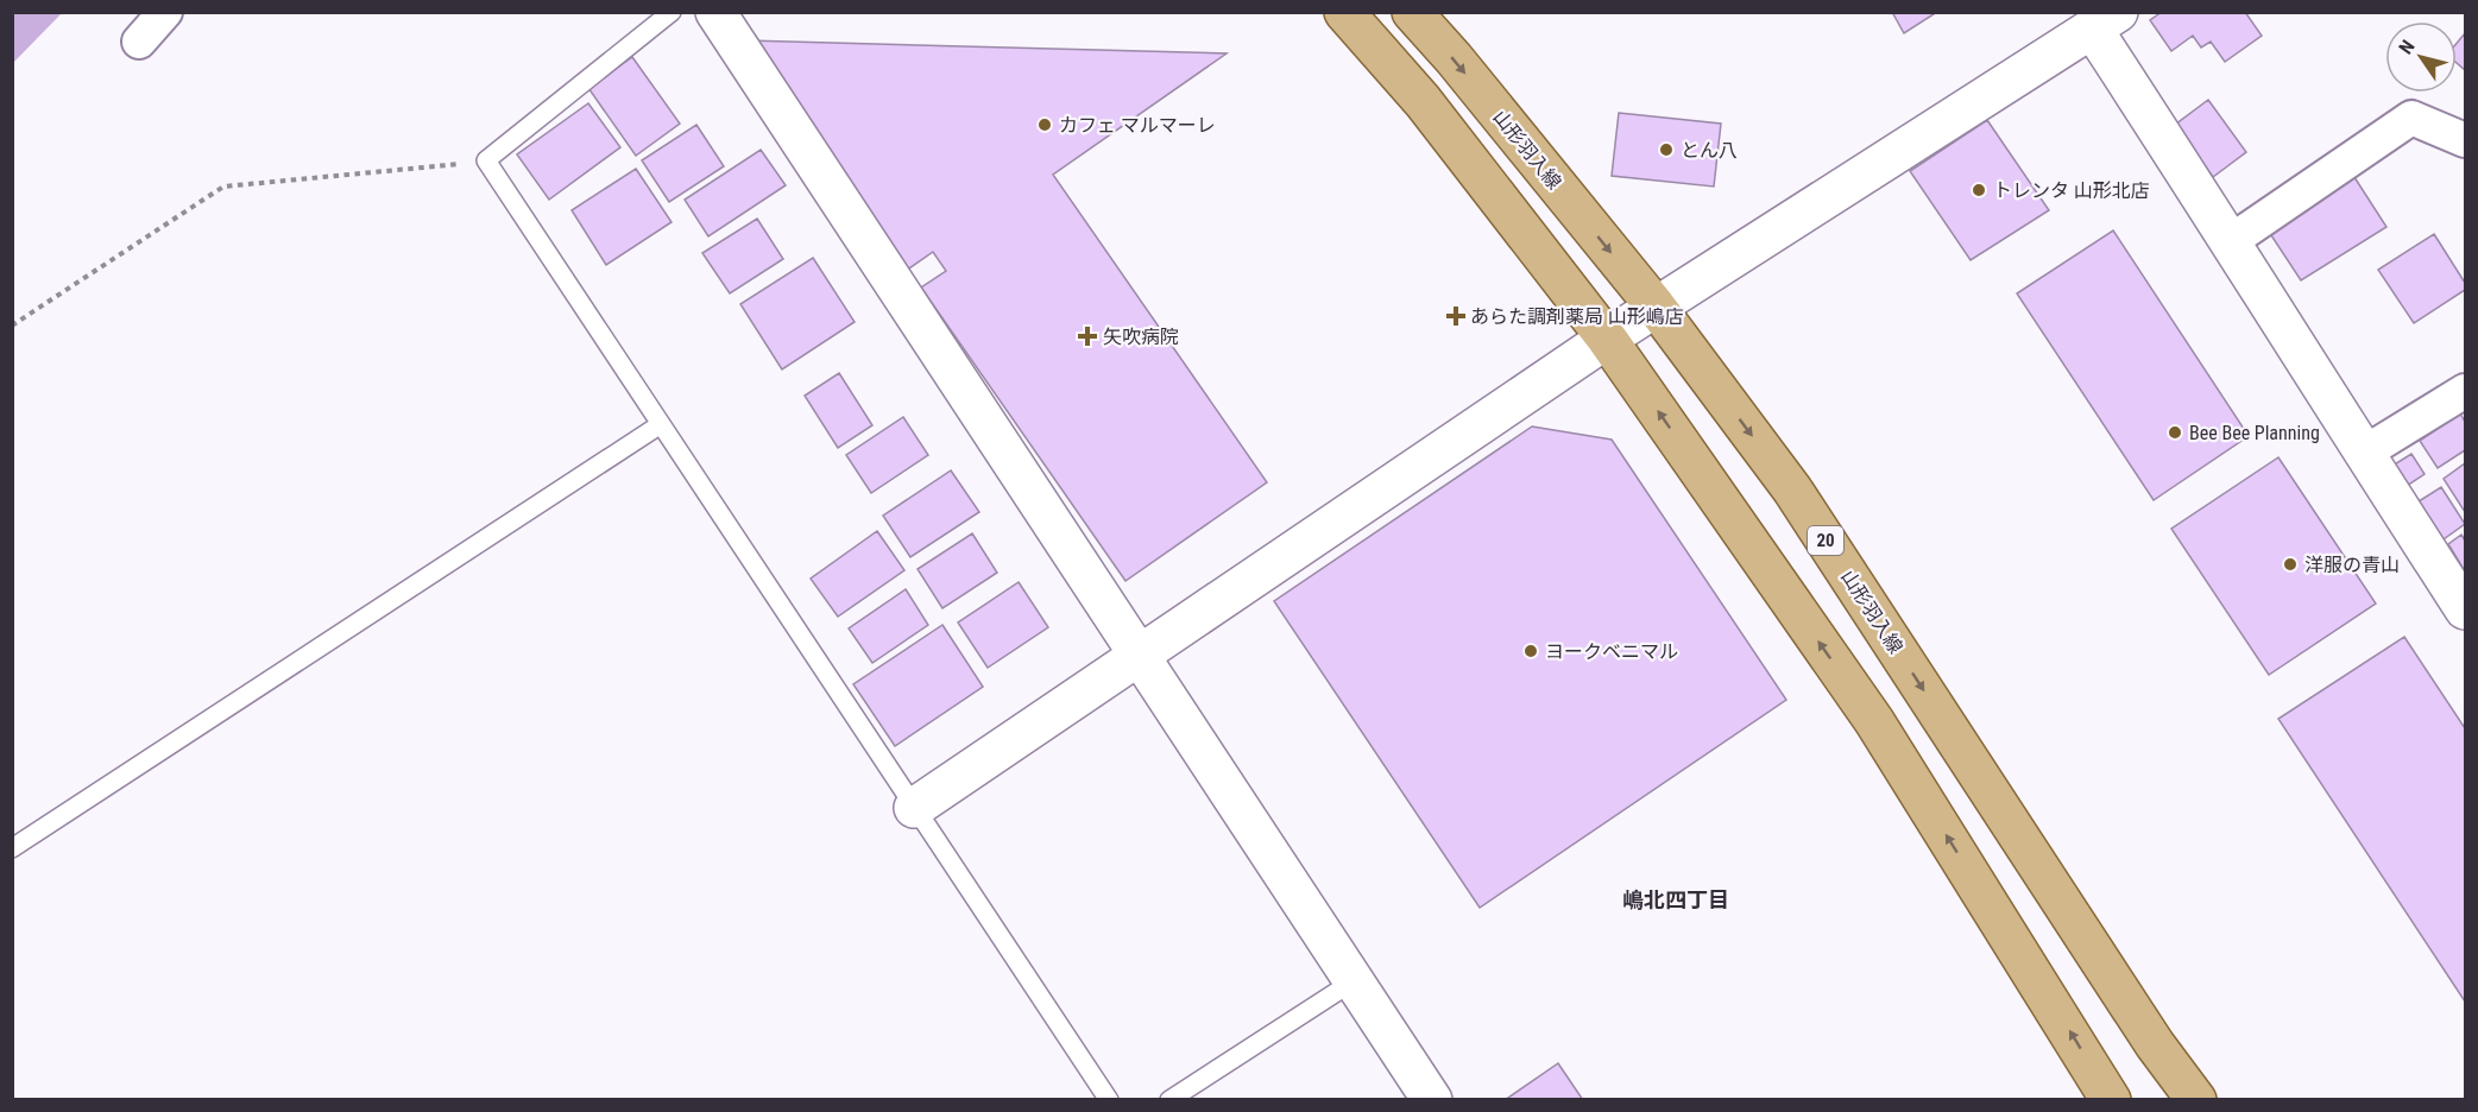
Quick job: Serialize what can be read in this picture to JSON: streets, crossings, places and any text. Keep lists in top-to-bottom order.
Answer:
{
  "streets": {
    "main road": ["山形羽入線", "20"]
  },
  "districts": ["嶋北四丁目"],
  "places": {
    "other": [
      "カフェ マルマーレ",
      "とん八",
      "トレンタ 山形北店",
      "Bee Bee Planning",
      "洋服の青山",
      "ヨークベニマル"
    ],
    "health": ["あらた調剤薬局 山形嶋店", "矢吹病院"]
  },
  "north": "top left"
}
